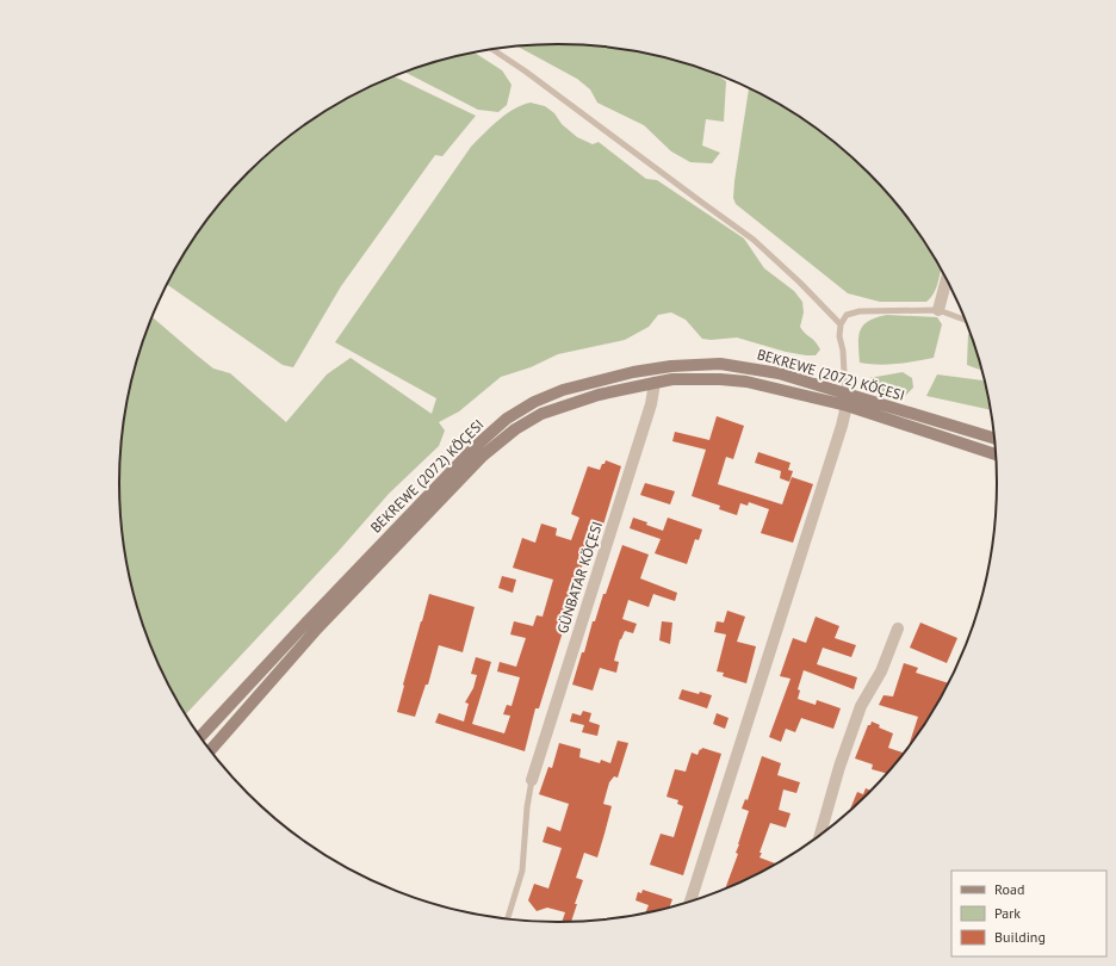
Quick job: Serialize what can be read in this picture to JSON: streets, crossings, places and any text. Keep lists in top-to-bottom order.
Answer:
{
  "streets": {
    "main road": ["BEKREWE (2072) KÖÇESI"],
    "street": ["GÜNBATAR KÖÇESI"]
  },
  "crossings": [
    ["BEKREWE (2072) KÖÇESI", "GÜNBATAR KÖÇESI"]
  ],
  "legend": ["Road", "Park", "Building"]
}
